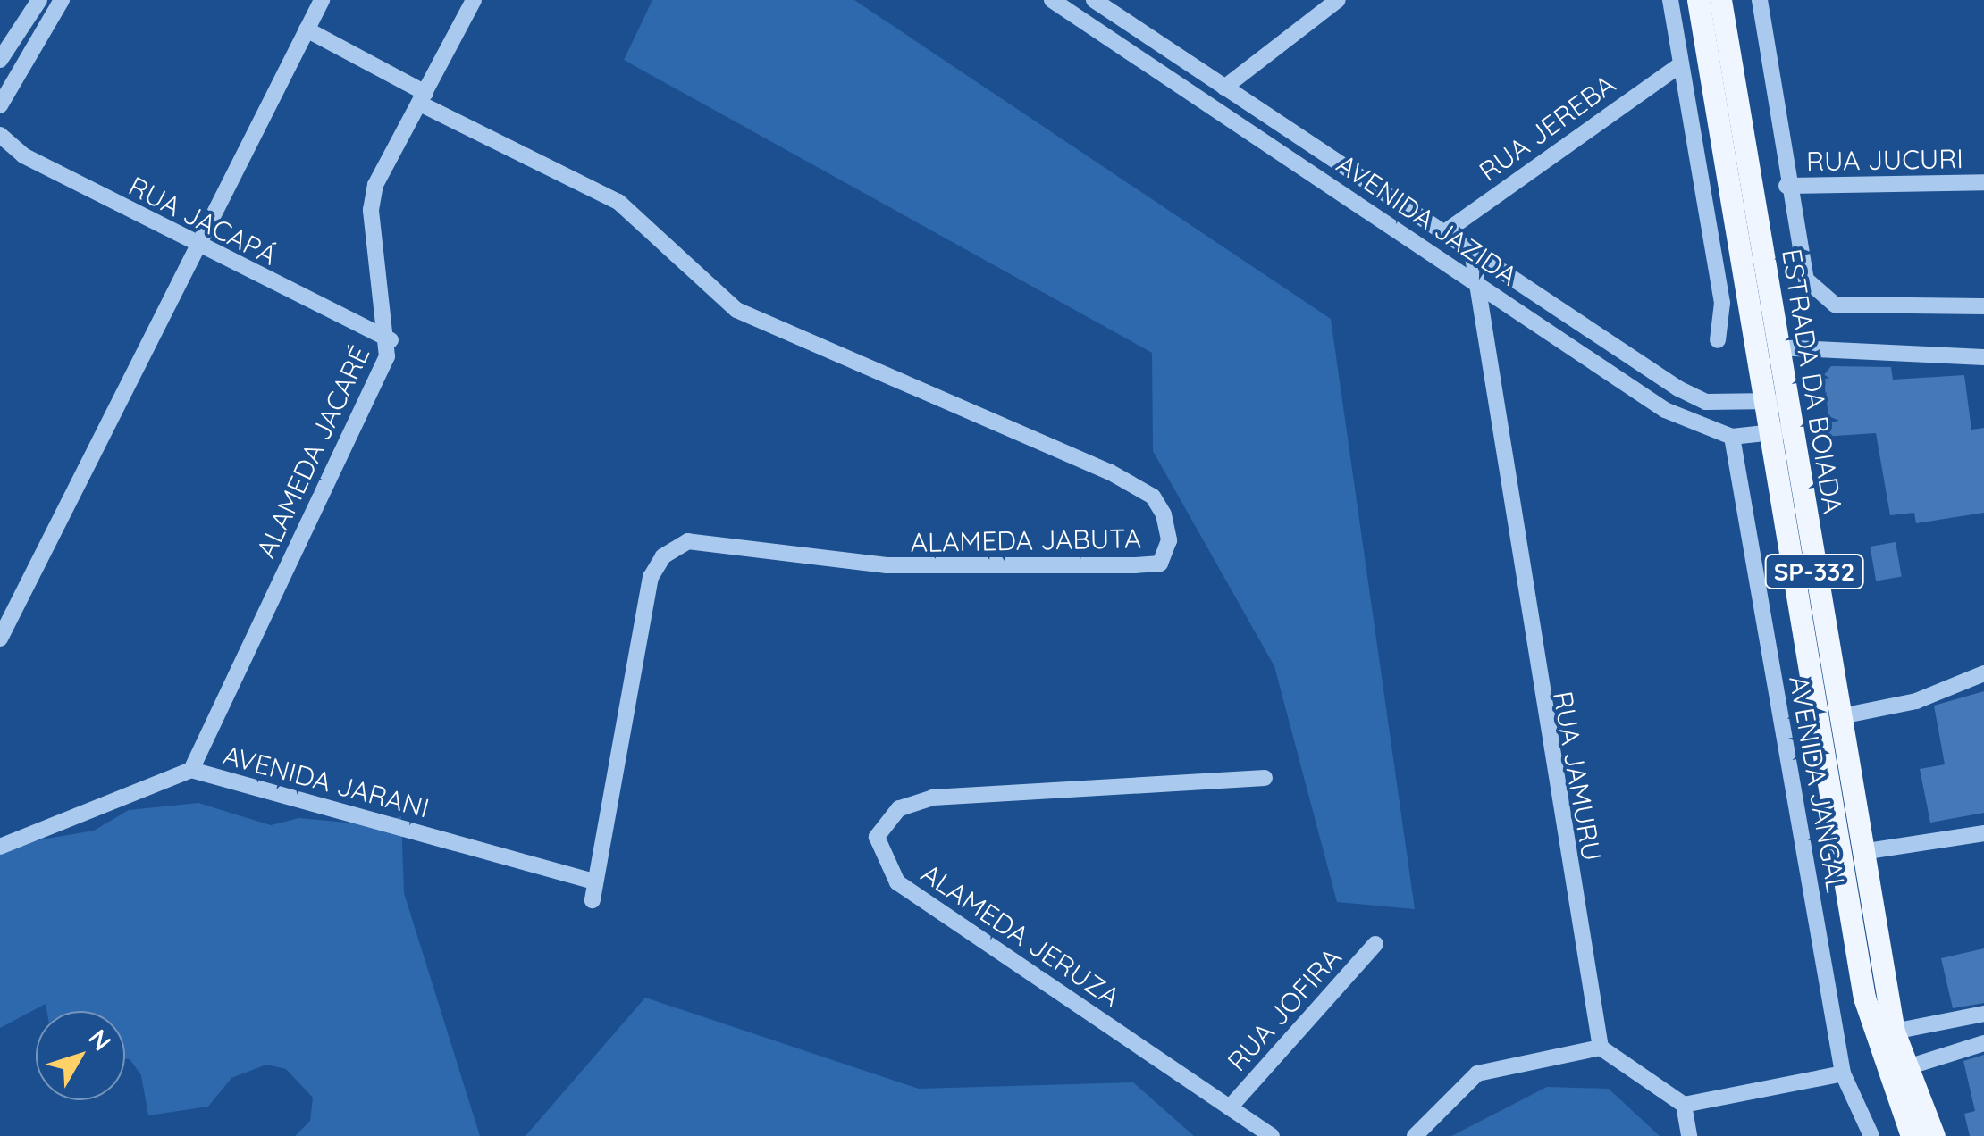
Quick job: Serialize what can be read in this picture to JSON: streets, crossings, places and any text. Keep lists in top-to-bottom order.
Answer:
{
  "streets": {
    "main road": ["ESTRADA DA BOIADA", "SP-332"],
    "street": [
      "RUA JEREBA",
      "RUA JUCURI",
      "AVENIDA JAZIDA",
      "RUA JACAPÁ",
      "ALAMEDA JACARÉ",
      "ALAMEDA JABUTA",
      "RUA JAMURU",
      "AVENIDA JARANI",
      "AVENIDA JANGAL",
      "ALAMEDA JERUZA",
      "RUA JOFIRA"
    ]
  },
  "crossings": [
    ["RUA JEREBA", "AVENIDA JAZIDA"],
    ["AVENIDA JAZIDA", "ESTRADA DA BOIADA"],
    ["AVENIDA JAZIDA", "RUA JAMURU"],
    ["AVENIDA JAZIDA", "AVENIDA JANGAL"],
    ["RUA JACAPÁ", "ALAMEDA JACARÉ"],
    ["ALAMEDA JACARÉ", "ALAMEDA JABUTA"],
    ["ALAMEDA JACARÉ", "AVENIDA JARANI"],
    ["ALAMEDA JABUTA", "AVENIDA JARANI"],
    ["ALAMEDA JERUZA", "RUA JOFIRA"]
  ],
  "north": "top right"
}
